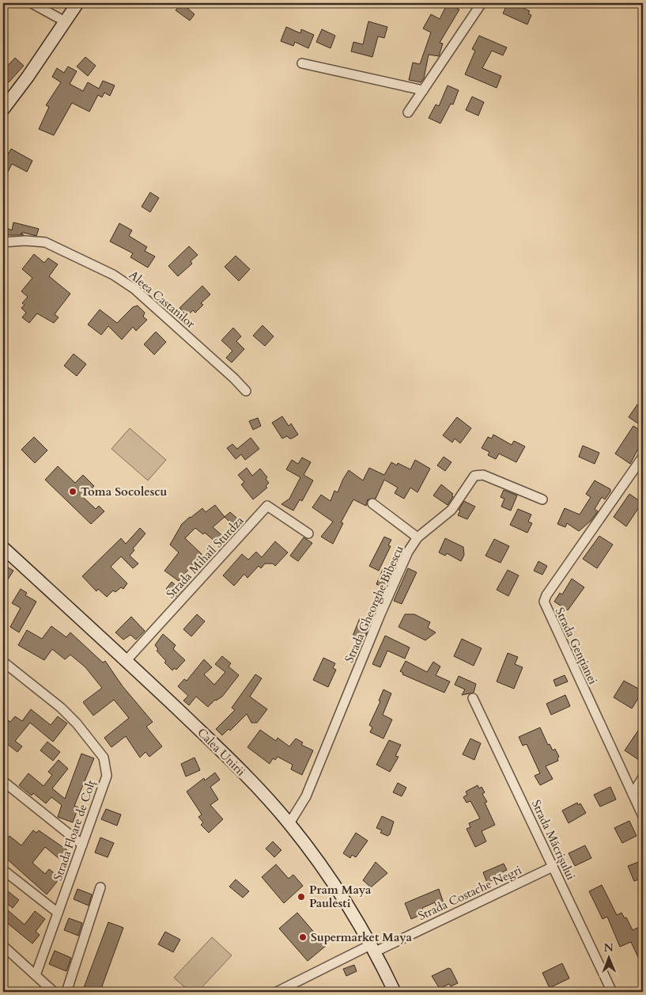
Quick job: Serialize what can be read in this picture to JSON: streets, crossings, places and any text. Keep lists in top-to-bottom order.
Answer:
{
  "streets": {
    "main road": ["Calea Unirii"],
    "street": [
      "Aleea Castanilor",
      "Strada Mihail Sturdza",
      "Strada Gheorghe Bibescu",
      "Strada Gențianei",
      "Strada Floare de Colț",
      "Strada Măcrișului",
      "Strada Costache Negri"
    ]
  },
  "crossings": [
    ["Strada Mihail Sturdza", "Calea Unirii"],
    ["Strada Gheorghe Bibescu", "Calea Unirii"],
    ["Calea Unirii", "Strada Costache Negri"],
    ["Strada Măcrișului", "Strada Costache Negri"]
  ],
  "places": ["Toma Socolescu", "Pram Maya Paulesti", "Supermarket Maya"],
  "north": "top"
}
